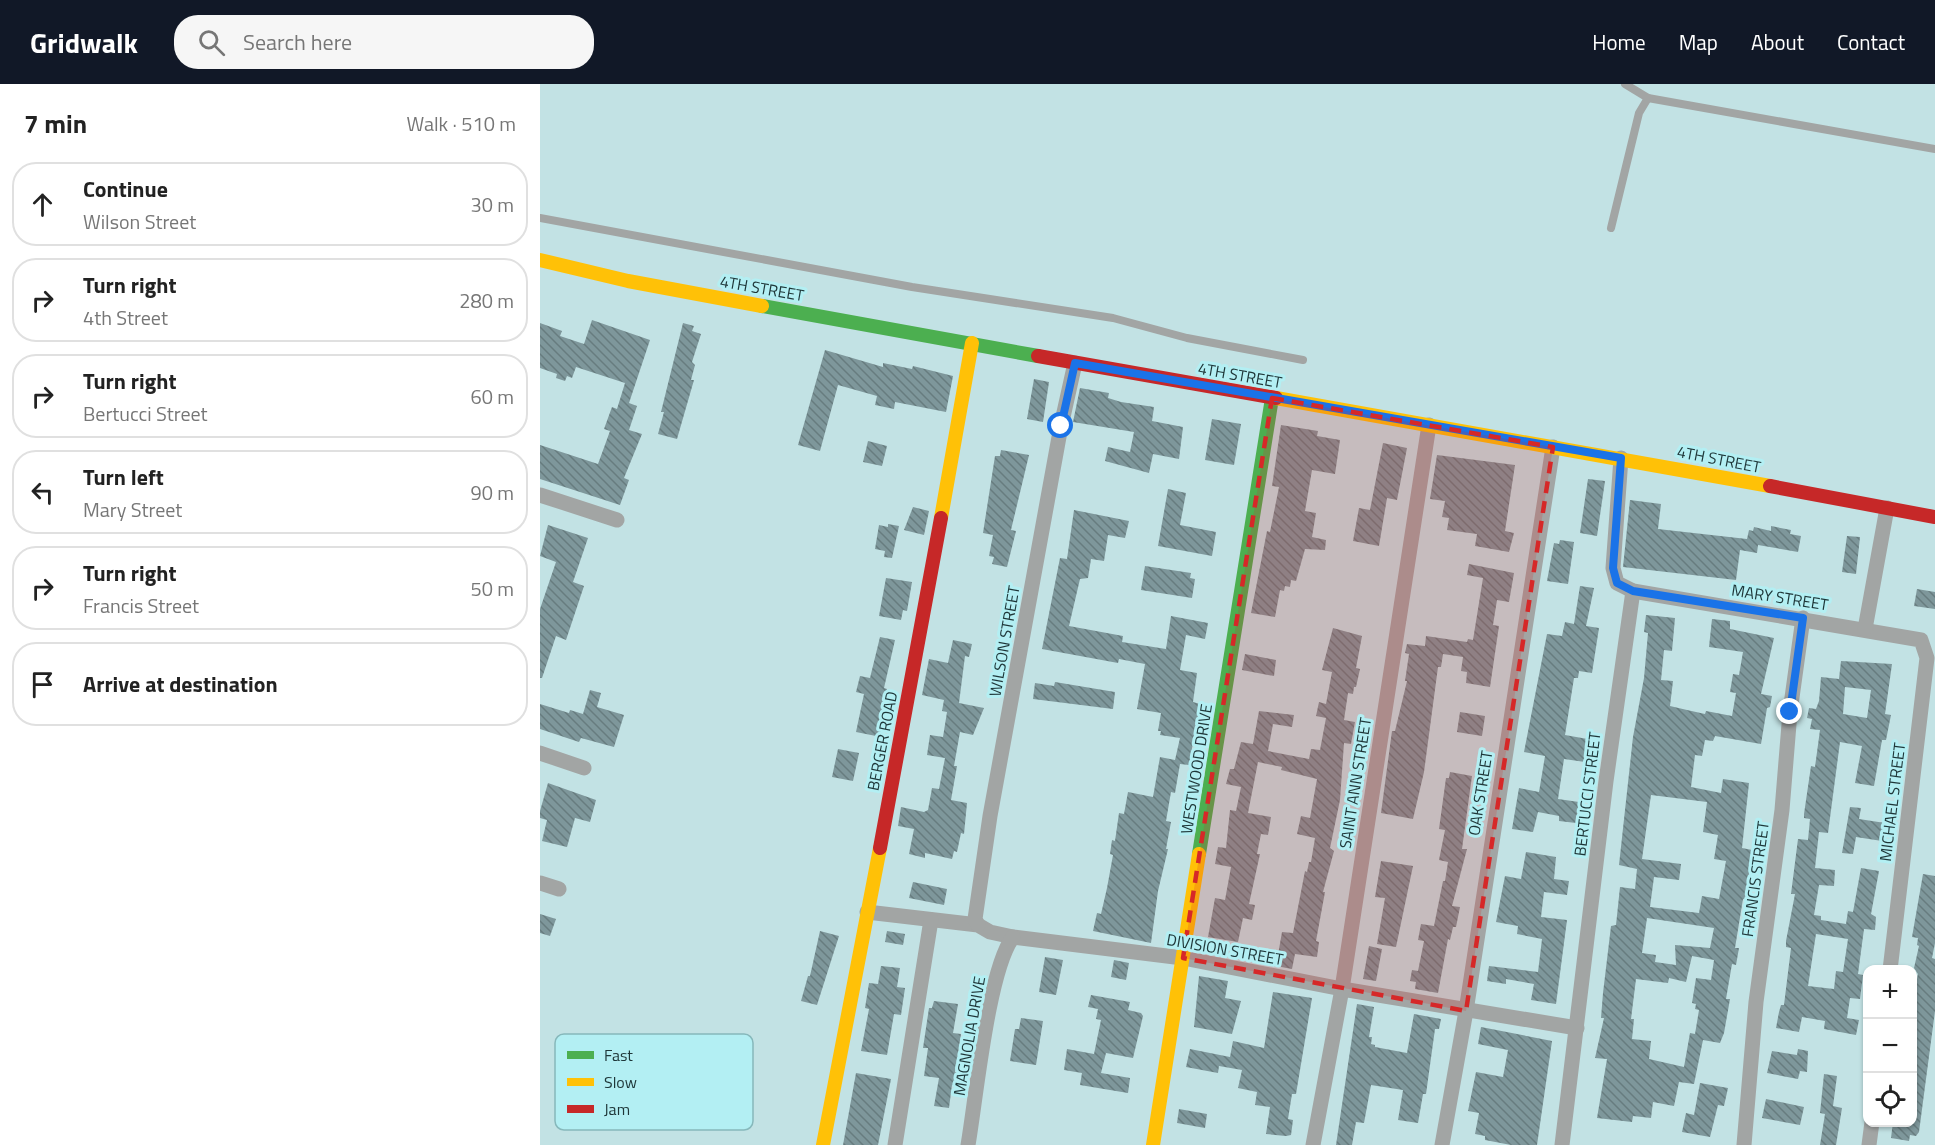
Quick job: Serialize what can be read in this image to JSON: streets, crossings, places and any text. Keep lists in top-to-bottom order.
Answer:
{
  "streets": {
    "street": [
      "4TH STREET",
      "MARY STREET",
      "WILSON STREET",
      "BERGER ROAD",
      "WESTWOOD DRIVE",
      "SAINT ANN STREET",
      "OAK STREET",
      "BERTUCCI STREET",
      "MICHAEL STREET",
      "FRANCIS STREET",
      "DIVISION STREET",
      "MAGNOLIA DRIVE"
    ]
  },
  "crossings": [
    ["4TH STREET", "WILSON STREET"],
    ["4TH STREET", "BERGER ROAD"],
    ["4TH STREET", "WESTWOOD DRIVE"],
    ["4TH STREET", "SAINT ANN STREET"],
    ["4TH STREET", "OAK STREET"],
    ["MARY STREET", "BERTUCCI STREET"],
    ["MARY STREET", "MICHAEL STREET"],
    ["MARY STREET", "FRANCIS STREET"],
    ["WILSON STREET", "DIVISION STREET"],
    ["BERGER ROAD", "DIVISION STREET"],
    ["WESTWOOD DRIVE", "DIVISION STREET"],
    ["SAINT ANN STREET", "DIVISION STREET"],
    ["OAK STREET", "DIVISION STREET"],
    ["BERTUCCI STREET", "DIVISION STREET"],
    ["DIVISION STREET", "MAGNOLIA DRIVE"]
  ],
  "legend": ["Fast", "Slow", "Jam"],
  "page": {
    "header": "Gridwalk",
    "search": "Search here",
    "nav": [
      "Home",
      "Map",
      "About",
      "Contact"
    ],
    "heading": ["7 min", "Walk · 510 m"],
    "list": [
      ["Continue", "Wilson Street", "30 m"],
      ["Turn right", "4th Street", "280 m"],
      ["Turn right", "Bertucci Street", "60 m"],
      ["Turn left", "Mary Street", "90 m"],
      ["Turn right", "Francis Street", "50 m"],
      "Arrive at destination"
    ],
    "map_buttons": ["+", "−"]
  }
}
